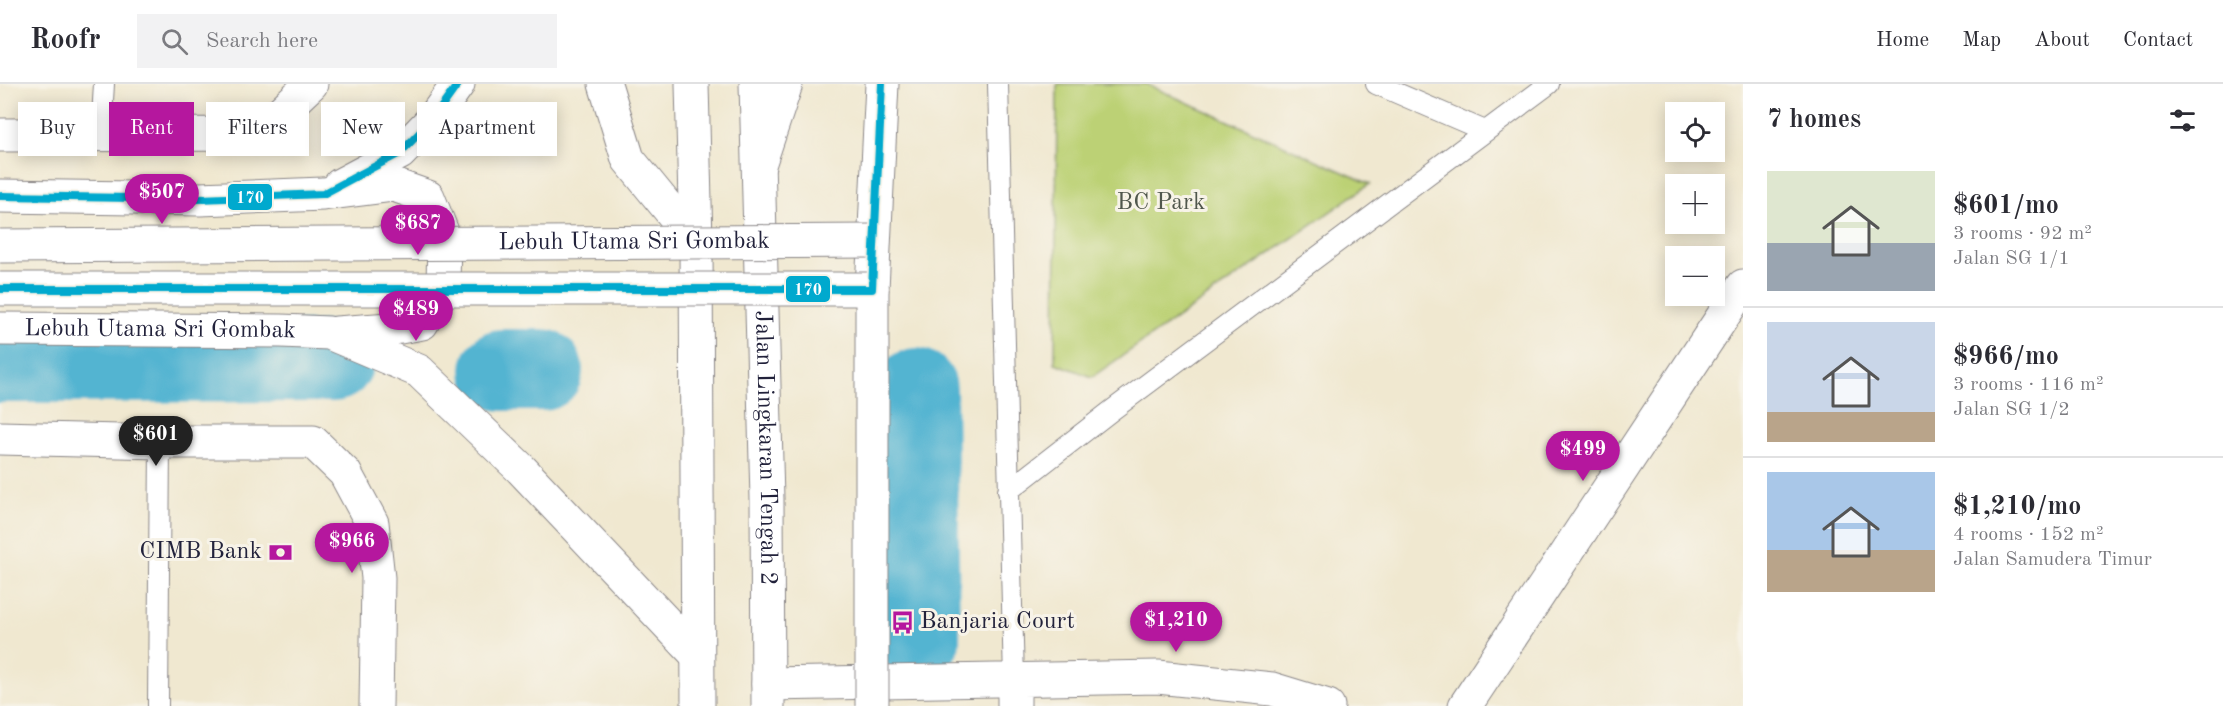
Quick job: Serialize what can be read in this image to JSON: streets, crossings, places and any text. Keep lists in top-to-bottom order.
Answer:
{
  "streets": {
    "main road": ["Lebuh Utama Sri Gombak", "Jalan Lingkaran Tengah 2"]
  },
  "parks": ["BC Park"],
  "places": {
    "bank": ["CIMB Bank"],
    "bus stop": ["Banjaria Court"]
  },
  "lines": ["transit line 170"],
  "page": {
    "header": "Roofr",
    "search": "Search here",
    "nav": [
      "Home",
      "Map",
      "About",
      "Contact"
    ],
    "heading": "7 homes",
    "map_buttons": ["+", "−"],
    "chip": [
      "Buy",
      "Rent",
      "Filters",
      "New",
      "Apartment"
    ],
    "list": [
      {
        "name": "$601/mo",
        "note": "3 rooms · 92 m² · Jalan SG 1/1"
      },
      {
        "name": "$966/mo",
        "note": "3 rooms · 116 m² · Jalan SG 1/2"
      },
      {
        "name": "$1,210/mo",
        "note": "4 rooms · 152 m² · Jalan Samudera Timur"
      }
    ],
    "price": [
      "$507",
      "$687",
      "$489",
      "$601",
      "$499",
      "$966",
      "$1,210"
    ]
  }
}
